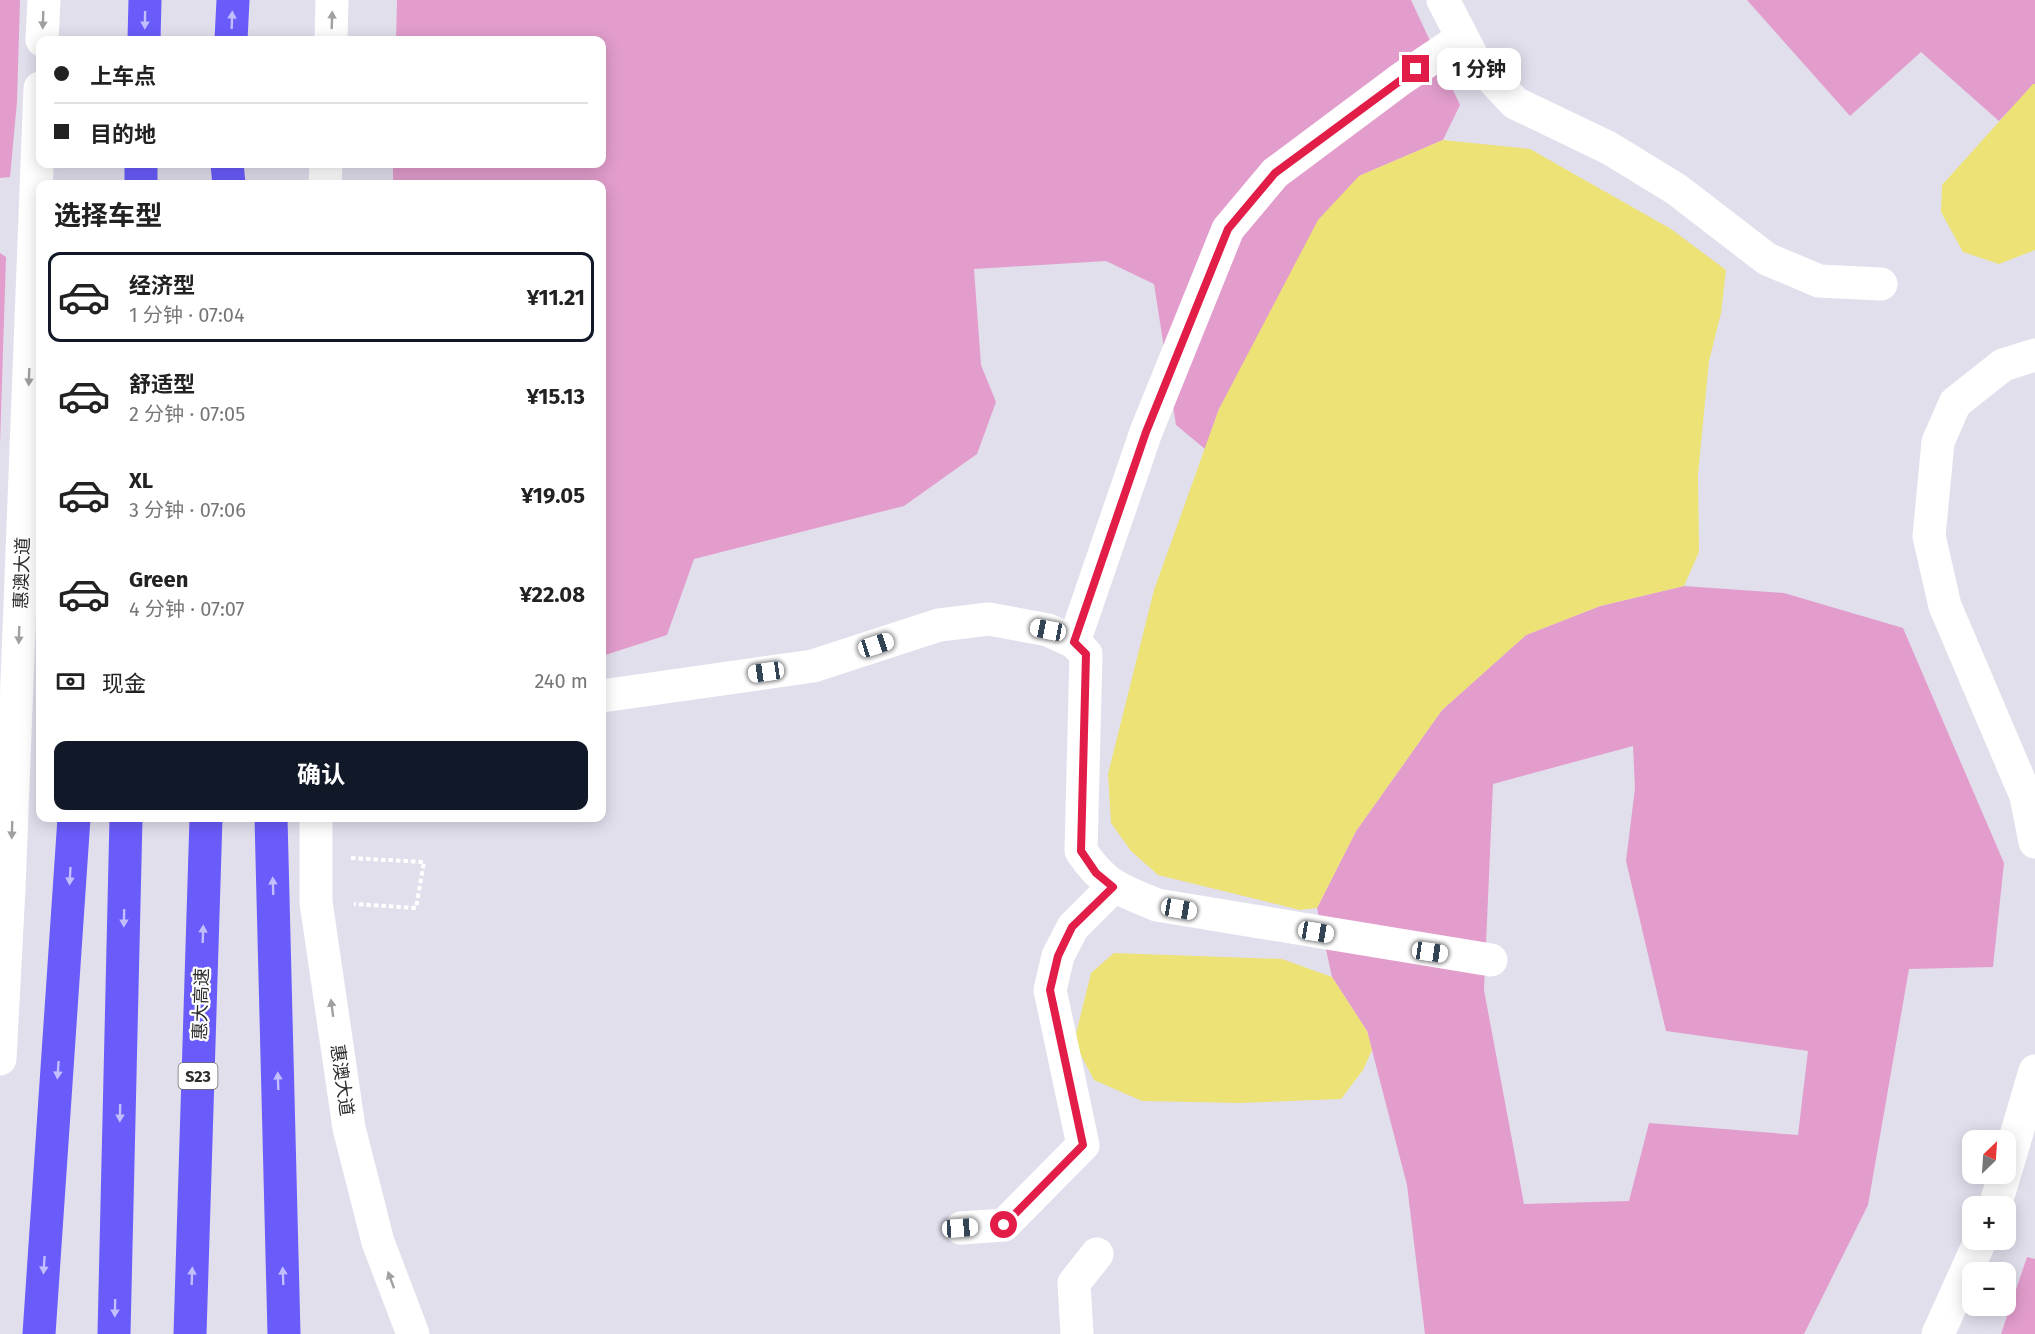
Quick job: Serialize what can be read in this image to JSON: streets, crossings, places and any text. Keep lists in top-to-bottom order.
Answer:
{
  "streets": {
    "highway": ["惠大高速", "S23"],
    "street": ["惠澳大道"]
  },
  "north": "top right",
  "page": {
    "banner": ["上车点", "目的地"],
    "bubble": "1 分钟",
    "heading": "选择车型",
    "list": [
      {
        "name": "经济型",
        "note": "1 分钟 · 07:04",
        "value": "¥11.21"
      },
      {
        "name": "舒适型",
        "note": "2 分钟 · 07:05",
        "value": "¥15.13"
      },
      {
        "name": "XL",
        "note": "3 分钟 · 07:06",
        "value": "¥19.05"
      },
      {
        "name": "Green",
        "note": "4 分钟 · 07:07",
        "value": "¥22.08"
      }
    ],
    "pay": ["现金", "240 m"],
    "buttons": "确认",
    "map_buttons": ["+", "−"]
  }
}
